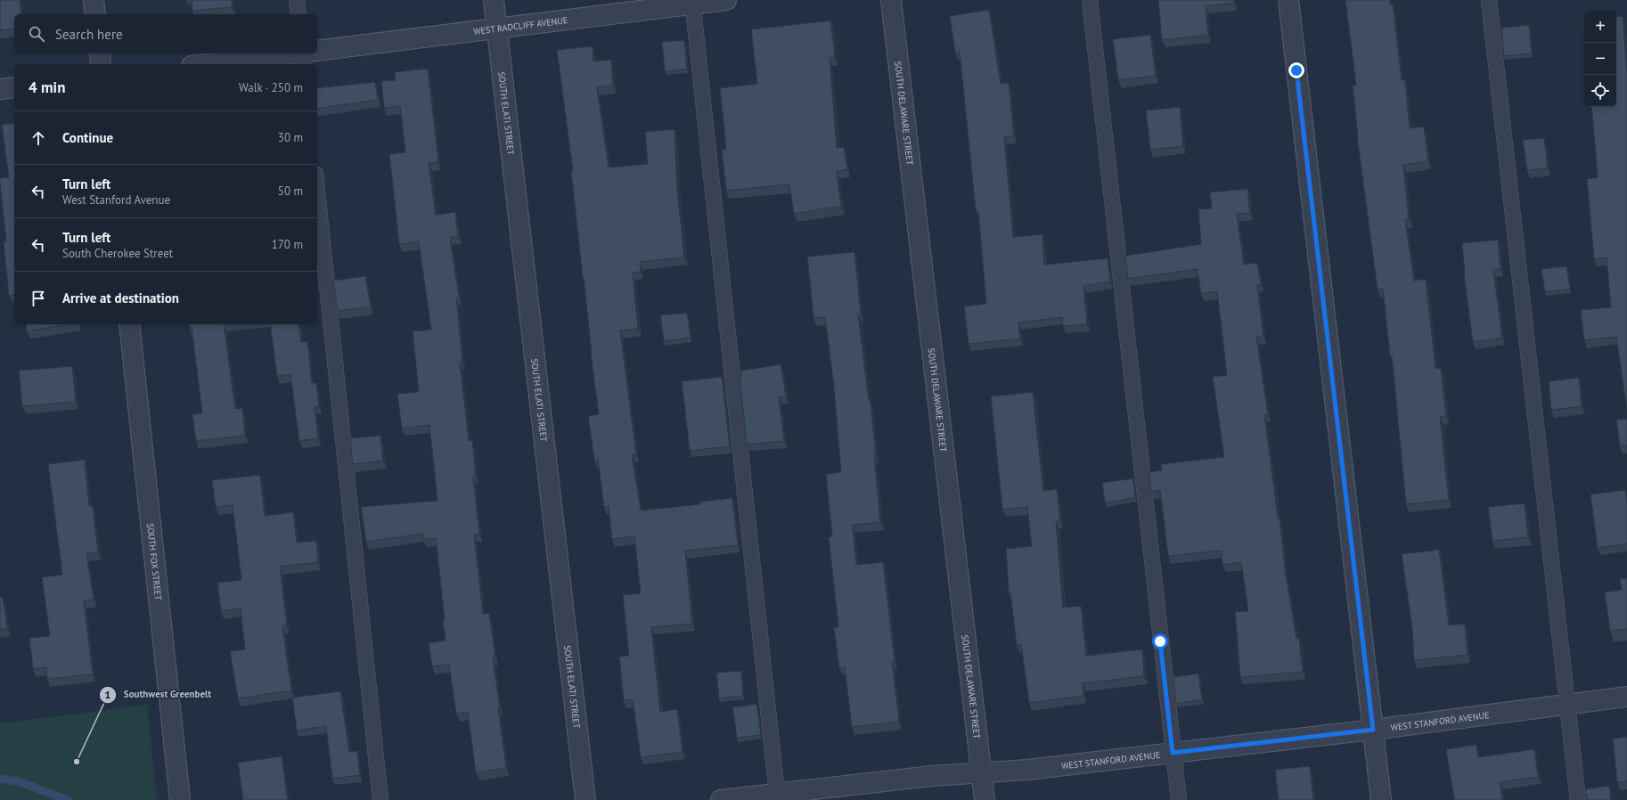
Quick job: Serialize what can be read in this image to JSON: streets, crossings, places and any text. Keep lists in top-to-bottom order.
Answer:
{
  "streets": {
    "street": [
      "WEST RADCLIFF AVENUE",
      "SOUTH ELATI STREET",
      "SOUTH DELAWARE STREET",
      "SOUTH FOX STREET",
      "WEST STANFORD AVENUE"
    ]
  },
  "crossings": [
    ["WEST RADCLIFF AVENUE", "SOUTH ELATI STREET"],
    ["SOUTH DELAWARE STREET", "WEST STANFORD AVENUE"]
  ],
  "places": ["Southwest Greenbelt"],
  "page": {
    "map_buttons": ["+", "−"],
    "search": "Search here",
    "heading": ["4 min", "Walk · 250 m"],
    "list": [
      ["Continue", "30 m"],
      ["Turn left", "West Stanford Avenue", "50 m"],
      ["Turn left", "South Cherokee Street", "170 m"],
      "Arrive at destination"
    ]
  }
}
